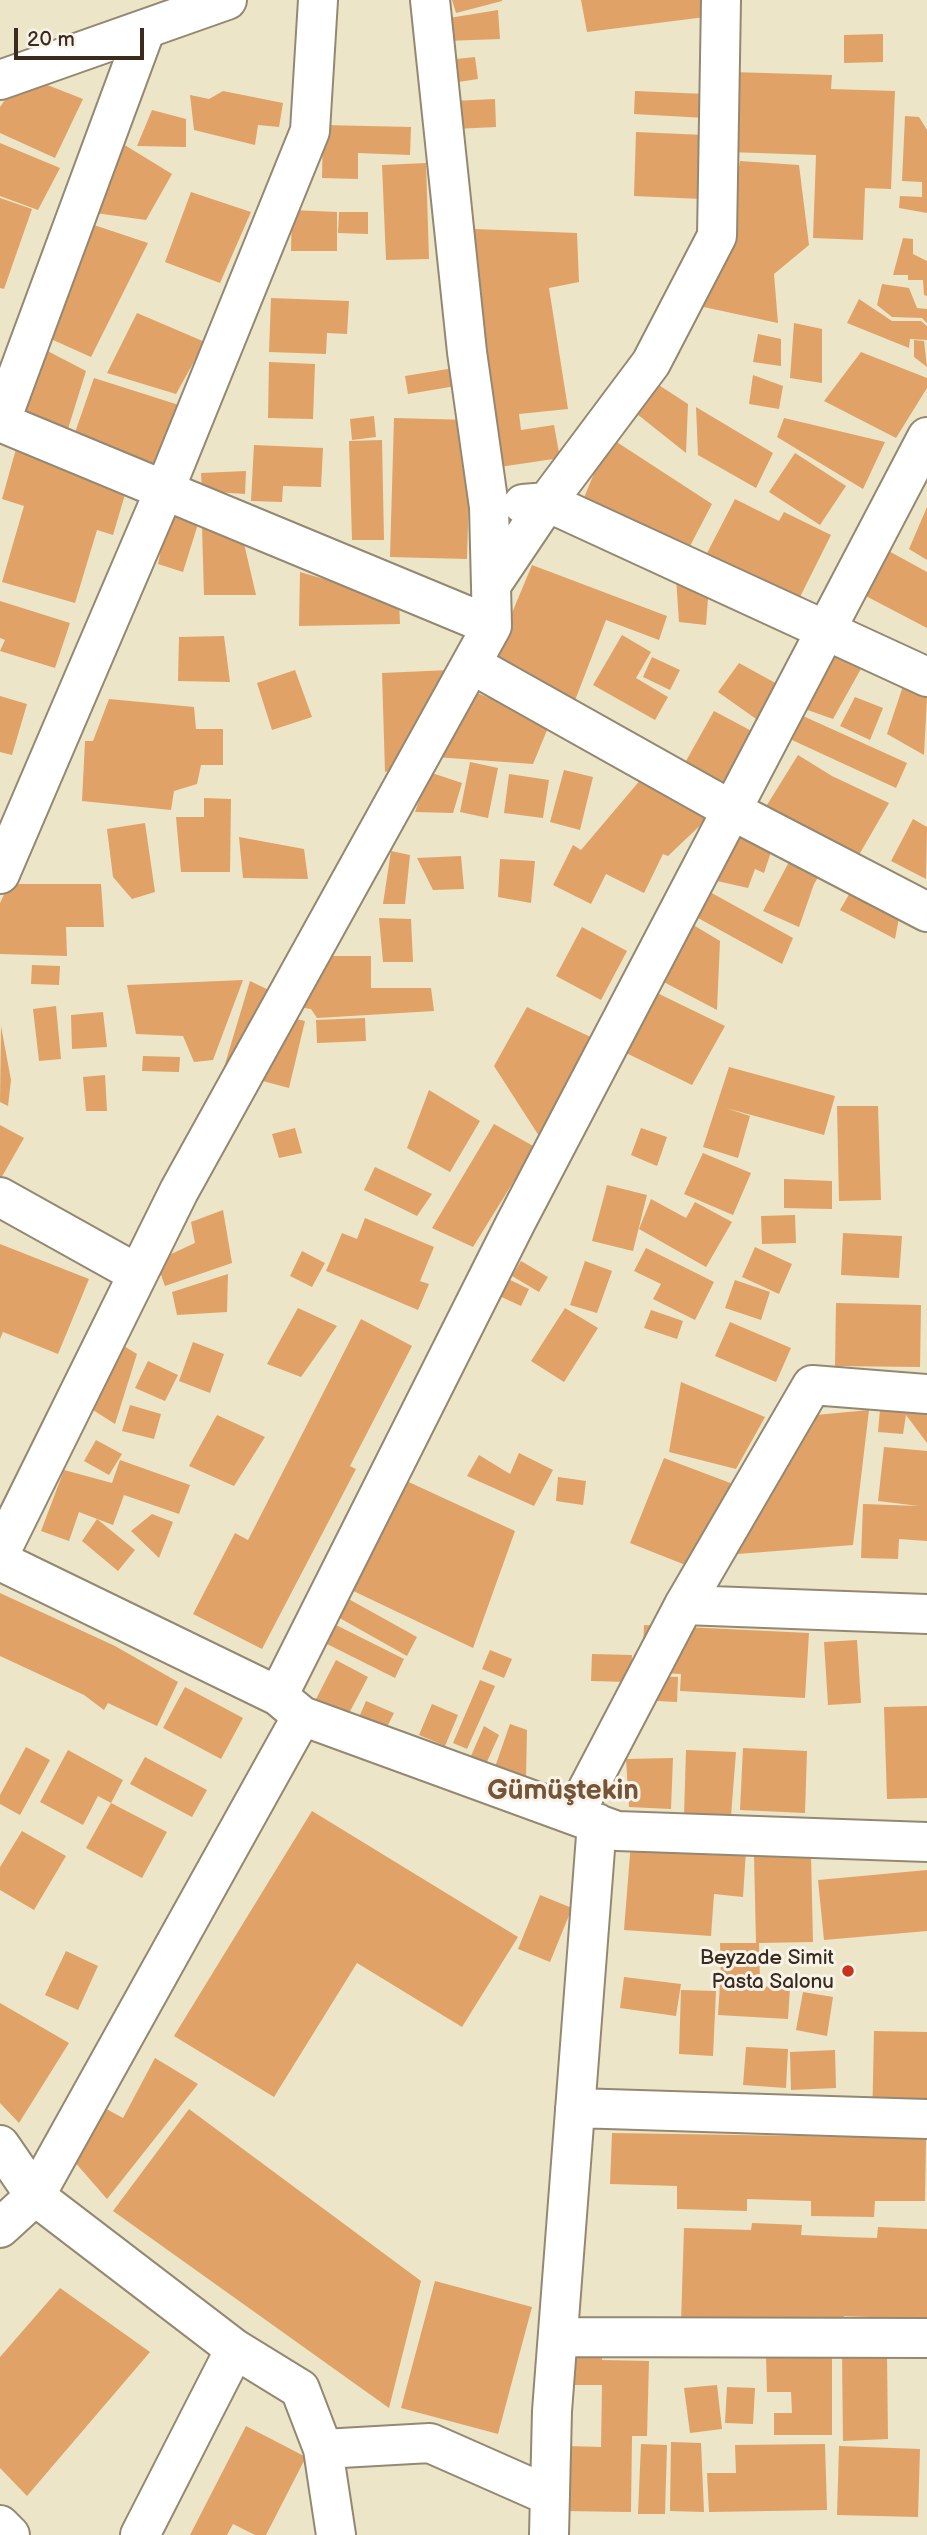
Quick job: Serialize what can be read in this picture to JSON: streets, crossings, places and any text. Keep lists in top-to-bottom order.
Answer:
{
  "districts": ["Gümüştekin"],
  "places": ["Beyzade Simit Pasta Salonu"],
  "scale_bar": "20 m"
}
